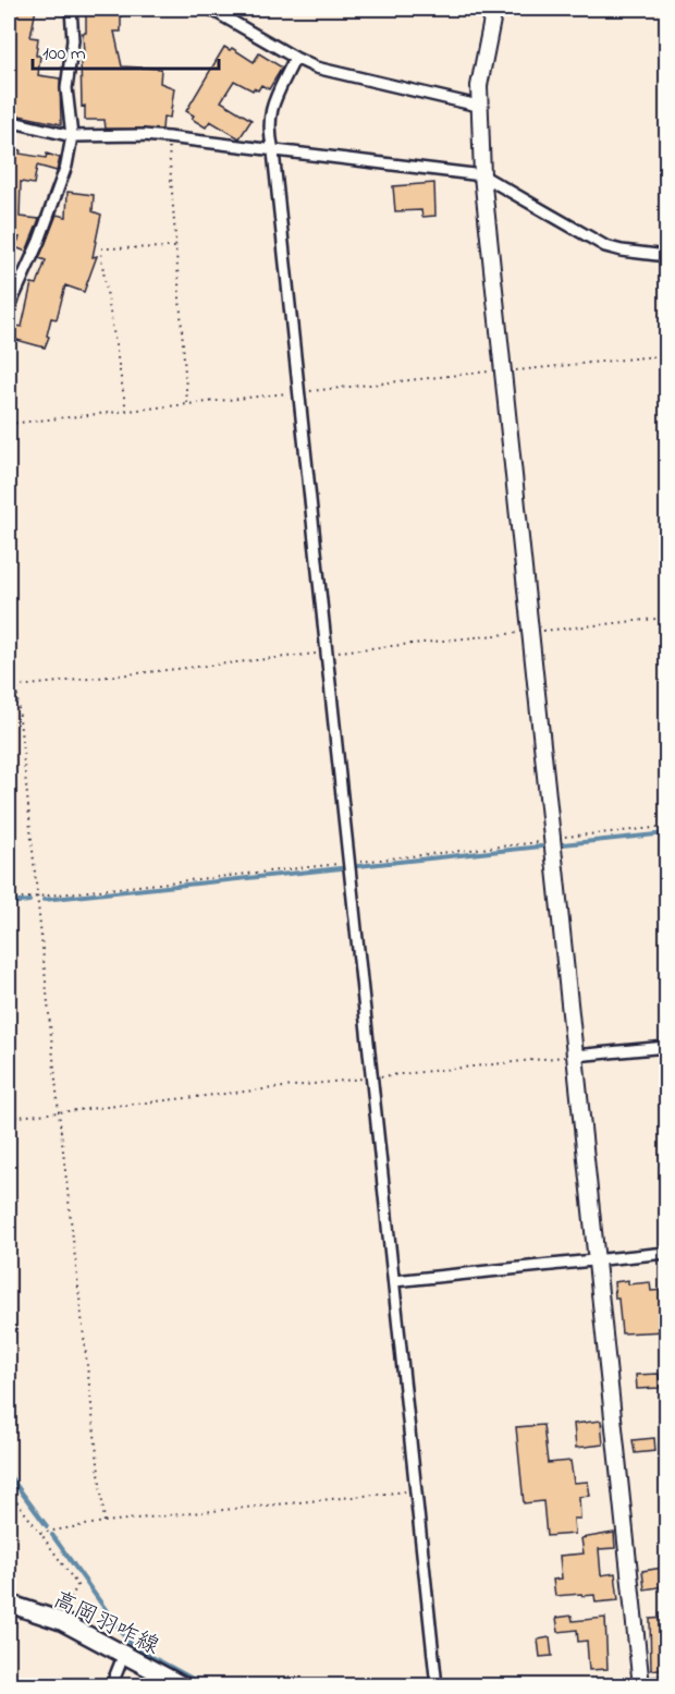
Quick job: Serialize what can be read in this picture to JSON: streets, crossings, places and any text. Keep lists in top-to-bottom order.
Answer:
{
  "streets": {
    "main road": ["高岡羽咋線"]
  },
  "scale_bar": "100 m"
}
